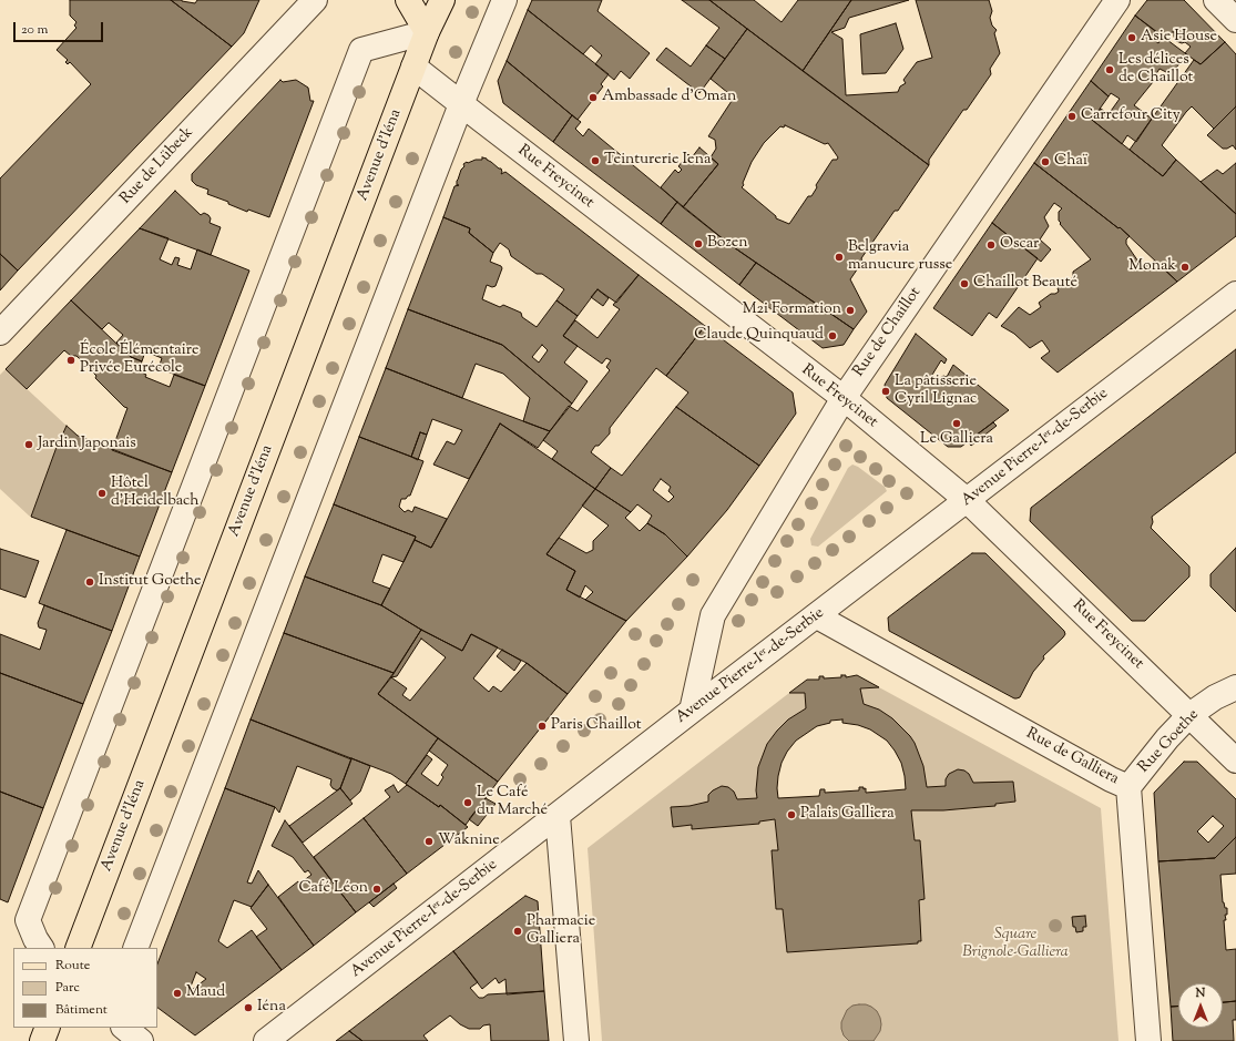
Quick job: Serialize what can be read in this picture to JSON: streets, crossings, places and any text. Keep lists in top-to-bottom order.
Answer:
{
  "streets": {
    "main road": ["Avenue d'Iéna"],
    "street": [
      "Rue de Lübeck",
      "Rue Freycinet",
      "Rue de Chaillot",
      "Avenue Pierre-Iᵉʳ-de-Serbie",
      "Rue Goethe",
      "Rue de Galliera"
    ]
  },
  "crossings": [
    ["Avenue d'Iéna", "Rue Freycinet"],
    ["Rue Freycinet", "Rue de Chaillot"],
    ["Rue Freycinet", "Avenue Pierre-Iᵉʳ-de-Serbie"],
    ["Rue Freycinet", "Rue Goethe"],
    ["Rue de Chaillot", "Avenue Pierre-Iᵉʳ-de-Serbie"],
    ["Avenue Pierre-Iᵉʳ-de-Serbie", "Rue de Galliera"],
    ["Rue Goethe", "Rue de Galliera"]
  ],
  "parks": ["Square Brignole-Galliera"],
  "places": [
    "Asie House",
    "Les délices de Chaillot",
    "Ambassade d'Oman",
    "Carrefour City",
    "Teinturerie Iena",
    "Chaï",
    "Bozen",
    "Oscar",
    "Belgravia manucure russe",
    "Monak",
    "Chaillot Beauté",
    "M2i Formation",
    "Claude Quinquaud",
    "École Élémentaire Privée Eurécole",
    "La pâtisserie Cyril Lignac",
    "Le Galliera",
    "Jardin Japonais",
    "Hôtel d'Heidelbach",
    "Institut Goethe",
    "Paris Chaillot",
    "Le Café du Marché",
    "Palais Galliera",
    "Waknine",
    "Café Léon",
    "Pharmacie Galliera",
    "Maud",
    "Iéna"
  ],
  "legend": ["Route", "Parc", "Bâtiment"],
  "scale_bar": "20 m",
  "north": "top"
}
